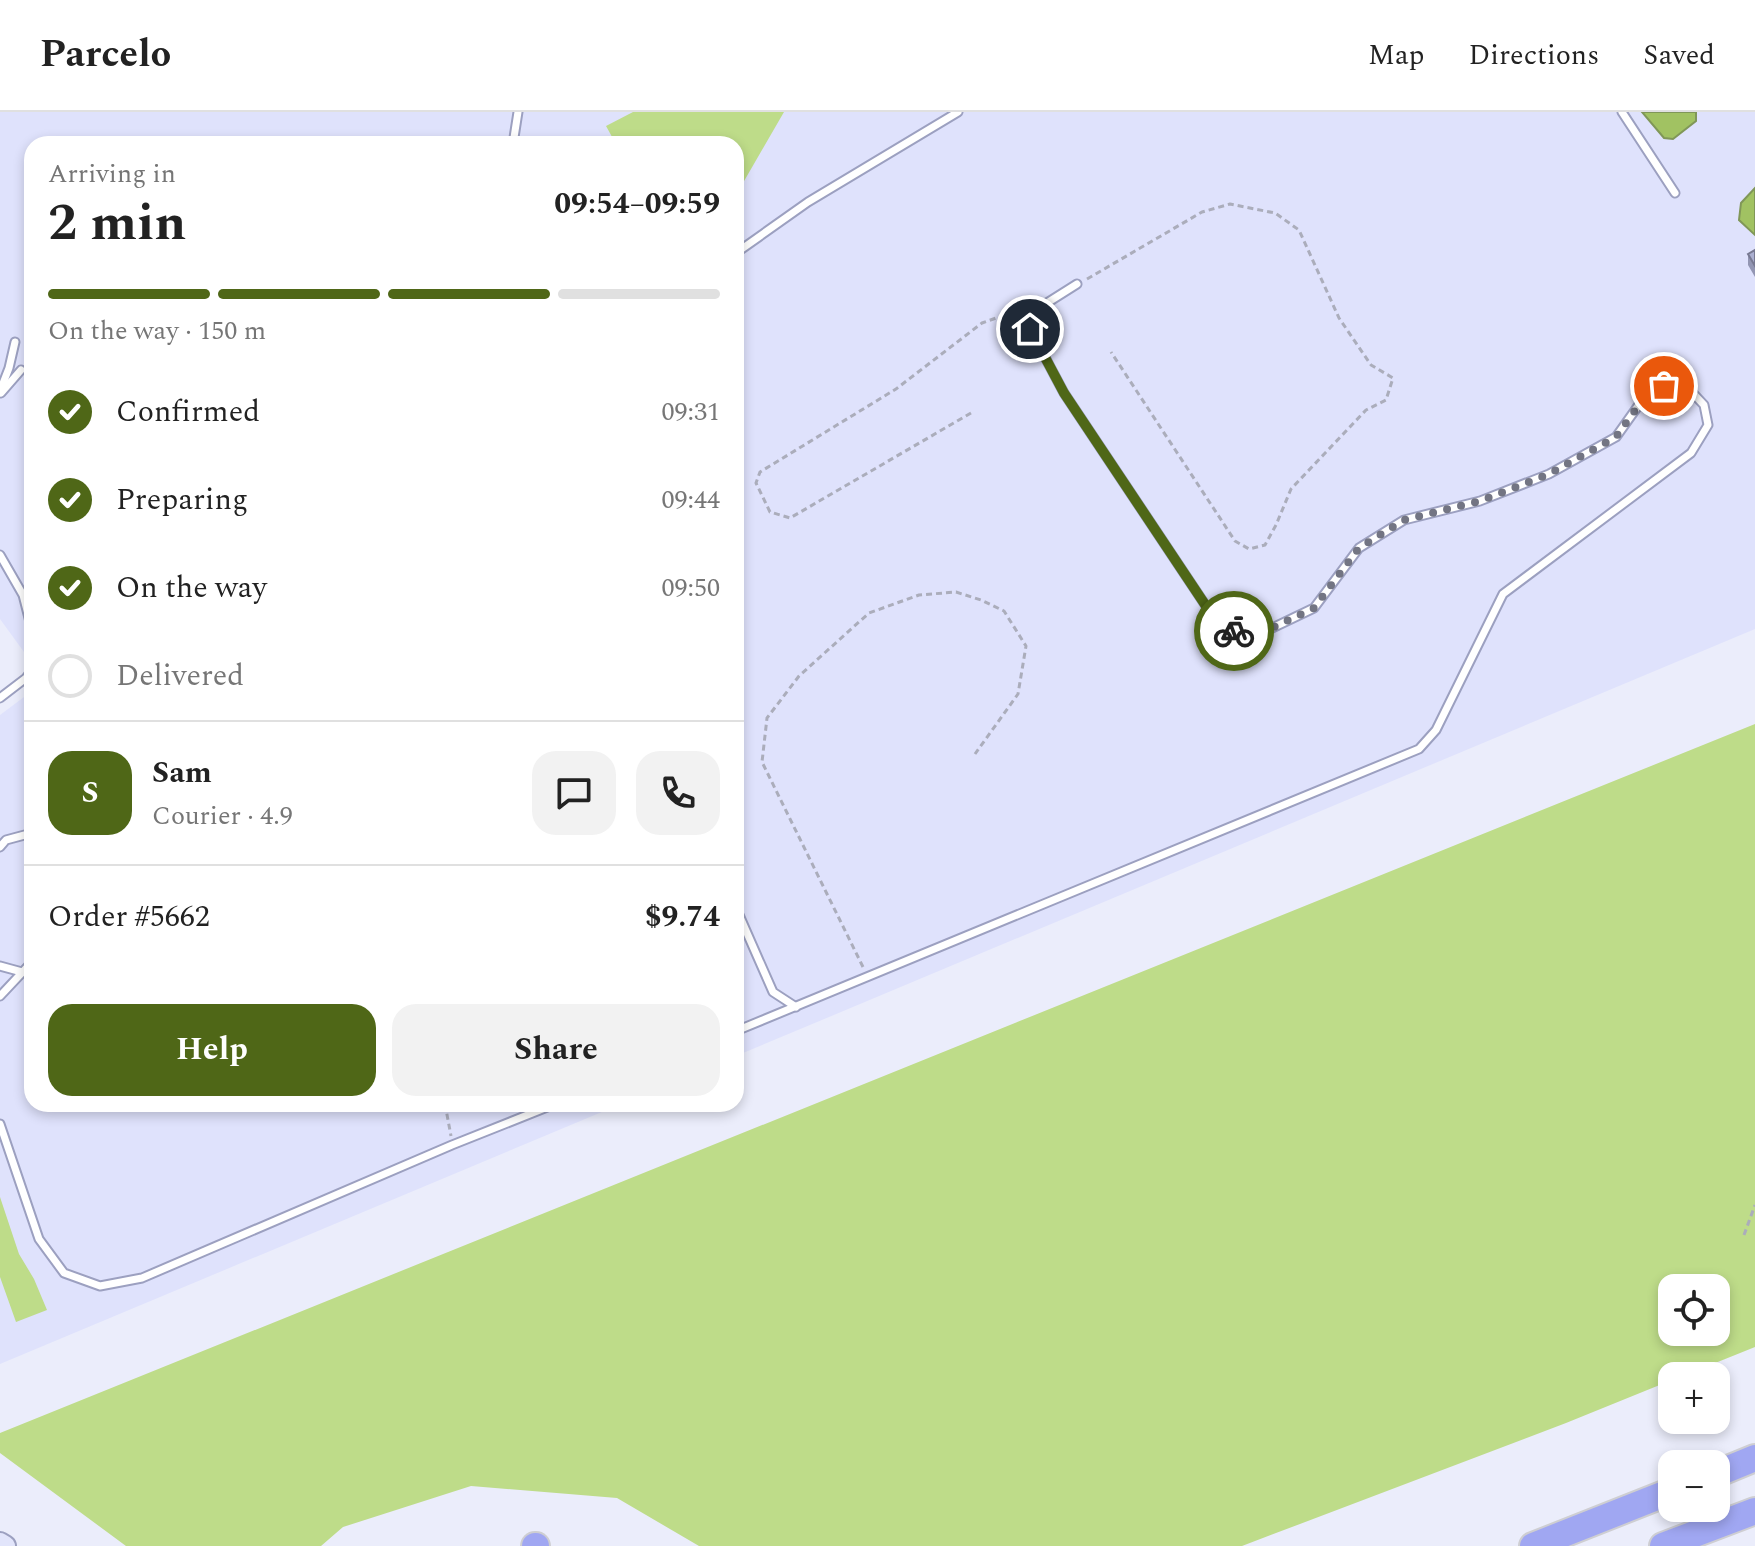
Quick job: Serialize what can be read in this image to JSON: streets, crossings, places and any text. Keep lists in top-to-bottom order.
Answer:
{
  "page": {
    "header": "Parcelo",
    "nav": ["Map", "Directions", "Saved"],
    "heading": ["2 min", "Arriving in", "09:54–09:59"],
    "panel": [
      "Sam",
      "Courier · 4.9",
      "Order #5662",
      "$9.74"
    ],
    "bar": "On the way · 150 m",
    "list": [
      ["Confirmed", "09:31"],
      ["Preparing", "09:44"],
      ["On the way", "09:50"],
      "Delivered"
    ],
    "round": "S",
    "buttons": ["Help", "Share"],
    "map_buttons": ["+", "−"]
  }
}
